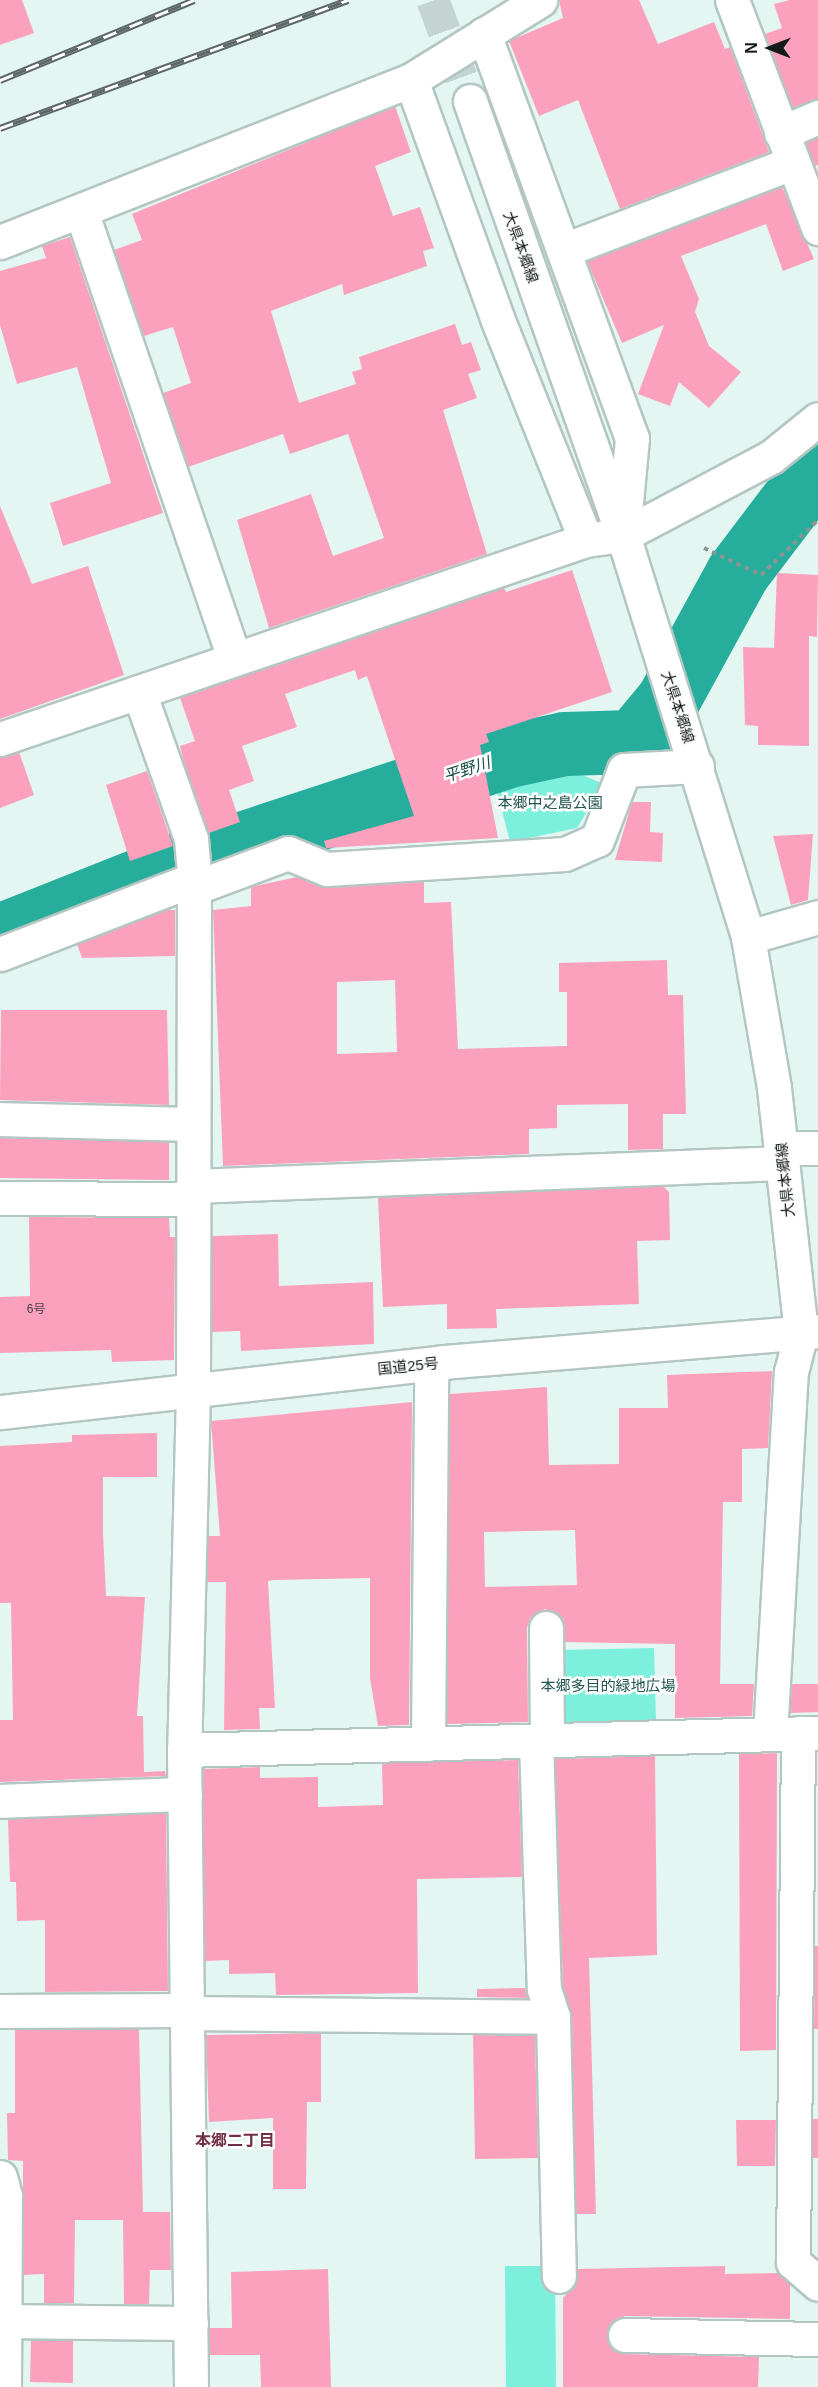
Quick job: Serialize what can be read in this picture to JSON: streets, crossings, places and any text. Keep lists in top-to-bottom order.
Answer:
{
  "streets": {
    "main road": ["大県本郷線", "国道25号"]
  },
  "crossings": [
    ["大県本郷線", "国道25号"]
  ],
  "districts": ["本郷二丁目"],
  "water": ["平野川"],
  "parks": ["本郷中之島公園", "本郷多目的緑地広場"],
  "house_numbers": ["6号"],
  "north": "left"
}
